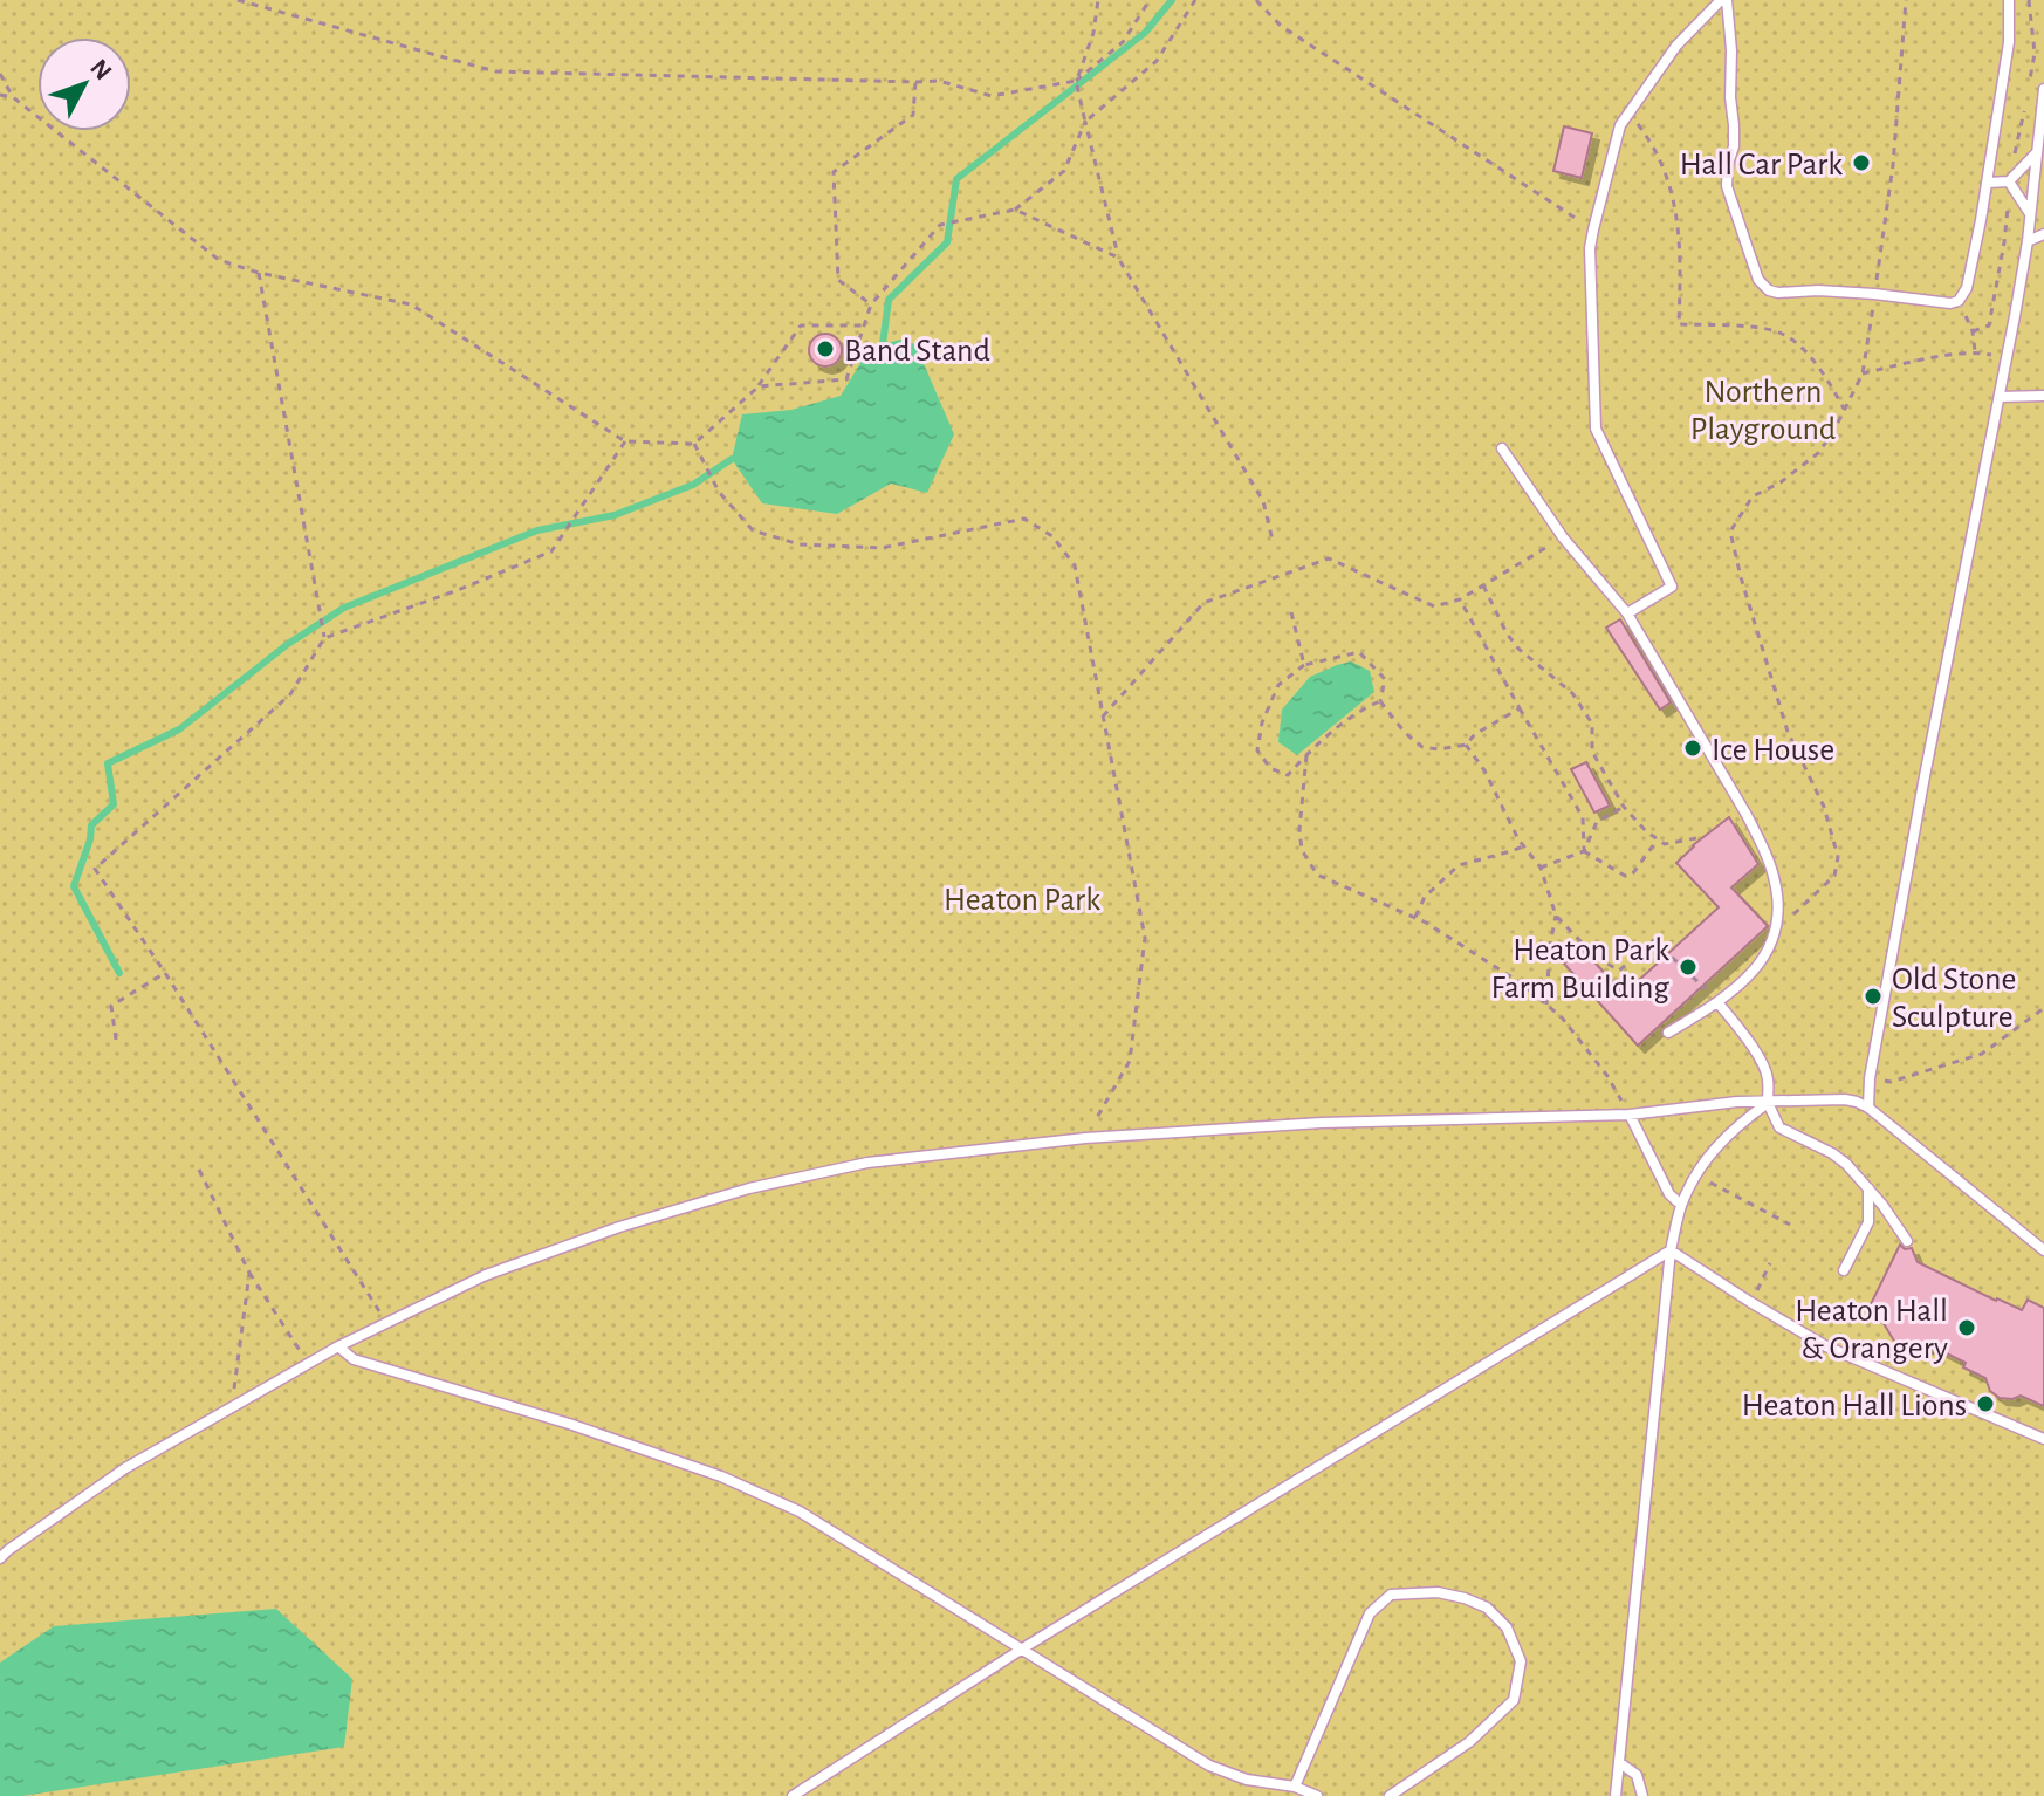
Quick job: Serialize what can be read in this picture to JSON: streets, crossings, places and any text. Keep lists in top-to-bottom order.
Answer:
{
  "parks": ["Northern Playground", "Heaton Park"],
  "places": [
    "Hall Car Park",
    "Band Stand",
    "Ice House",
    "Heaton Park Farm Building",
    "Old Stone Sculpture",
    "Heaton Hall & Orangery",
    "Heaton Hall Lions"
  ],
  "north": "top right"
}
